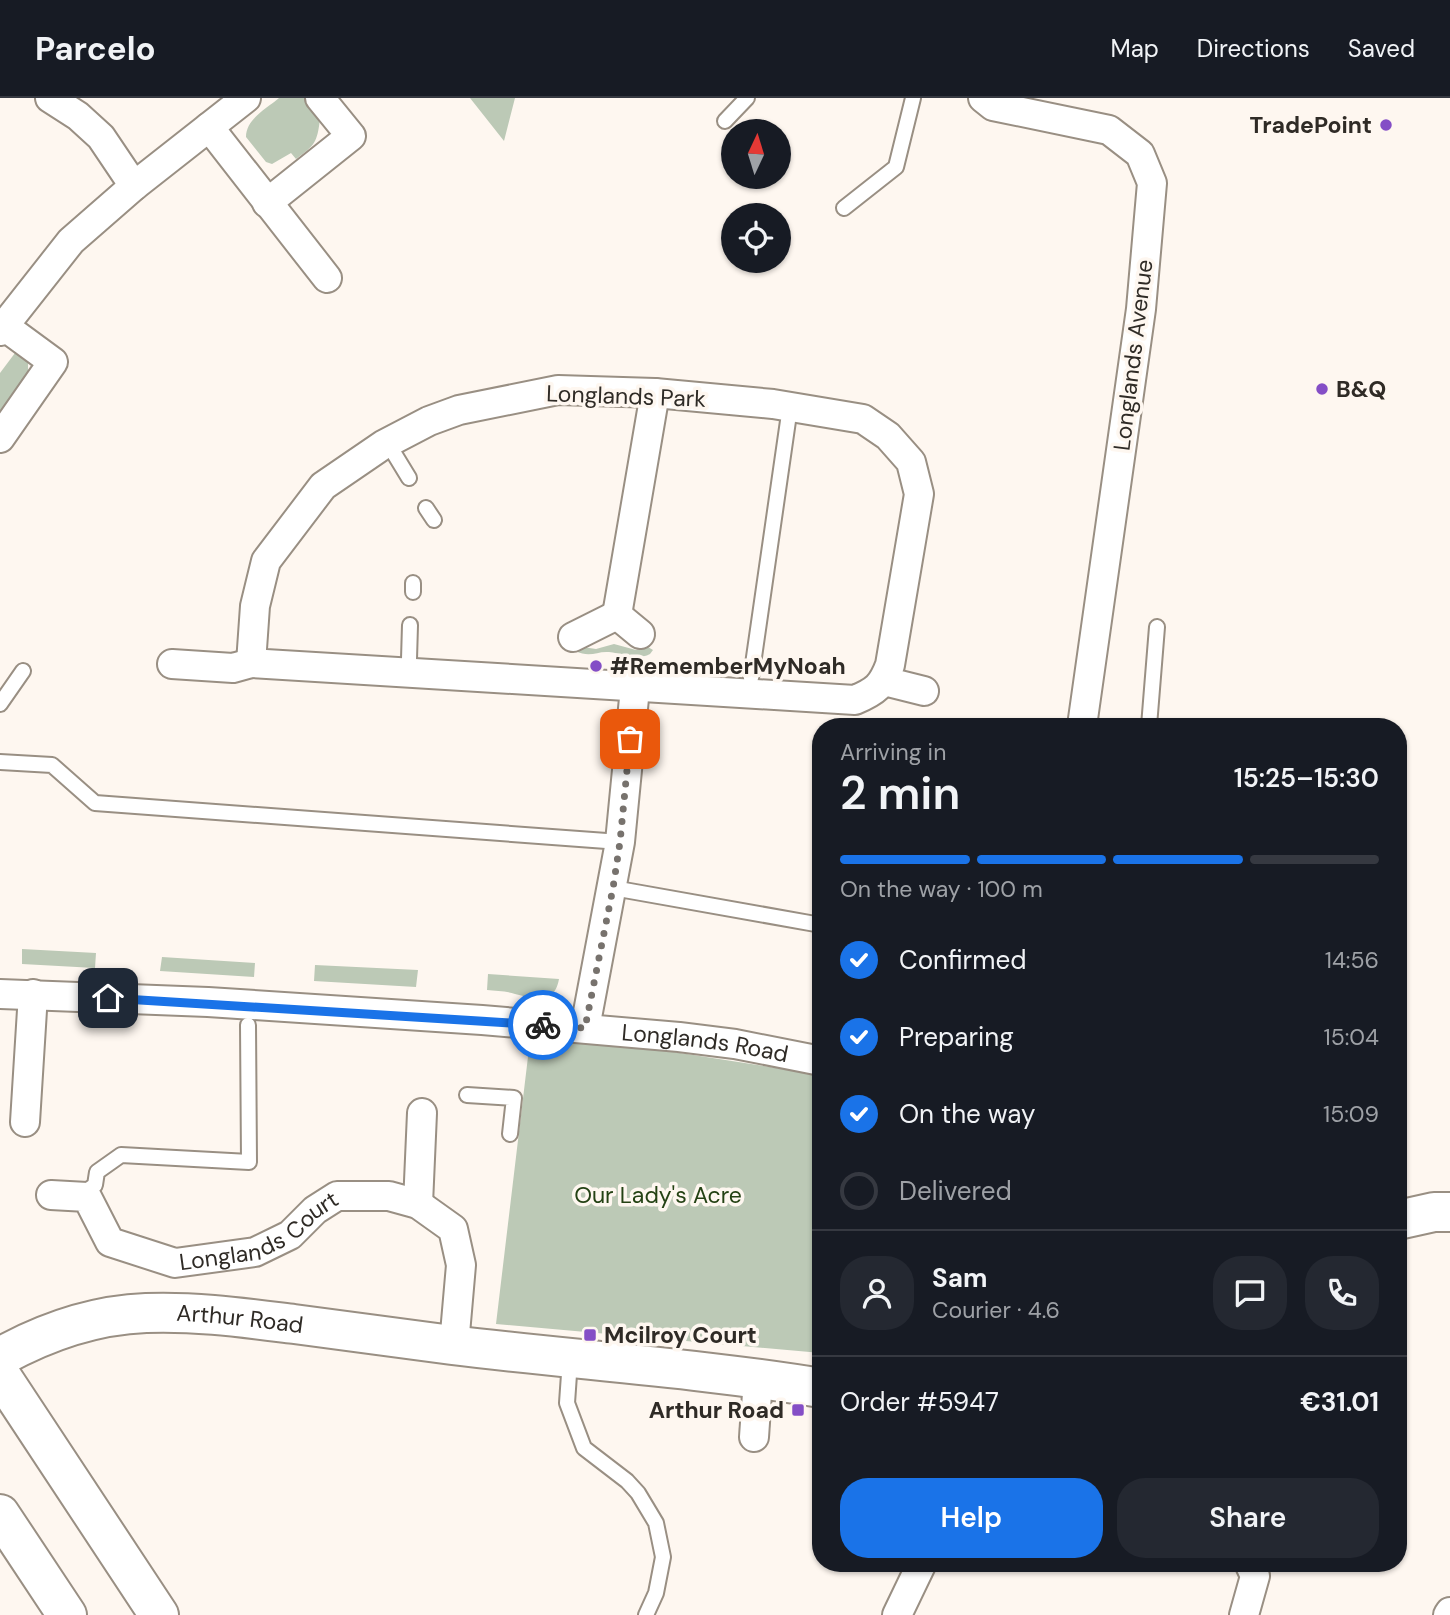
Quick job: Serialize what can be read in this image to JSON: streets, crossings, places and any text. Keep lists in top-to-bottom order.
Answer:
{
  "streets": {
    "main road": ["Arthur Road"],
    "street": [
      "Longlands Avenue",
      "Longlands Park",
      "Longlands Road",
      "Longlands Court"
    ]
  },
  "crossings": [
    ["Longlands Court", "Arthur Road"]
  ],
  "parks": ["Our Lady's Acre"],
  "places": {
    "other": ["TradePoint", "B&Q", "#RememberMyNoah"],
    "transit": ["Mcilroy Court", "Arthur Road"]
  },
  "north": "top",
  "page": {
    "header": "Parcelo",
    "nav": ["Map", "Directions", "Saved"],
    "heading": ["2 min", "Arriving in", "15:25–15:30"],
    "panel": [
      "Sam",
      "Courier · 4.6",
      "Order #5947",
      "€31.01"
    ],
    "bar": "On the way · 100 m",
    "list": [
      ["Confirmed", "14:56"],
      ["Preparing", "15:04"],
      ["On the way", "15:09"],
      "Delivered"
    ],
    "buttons": ["Help", "Share"]
  }
}
